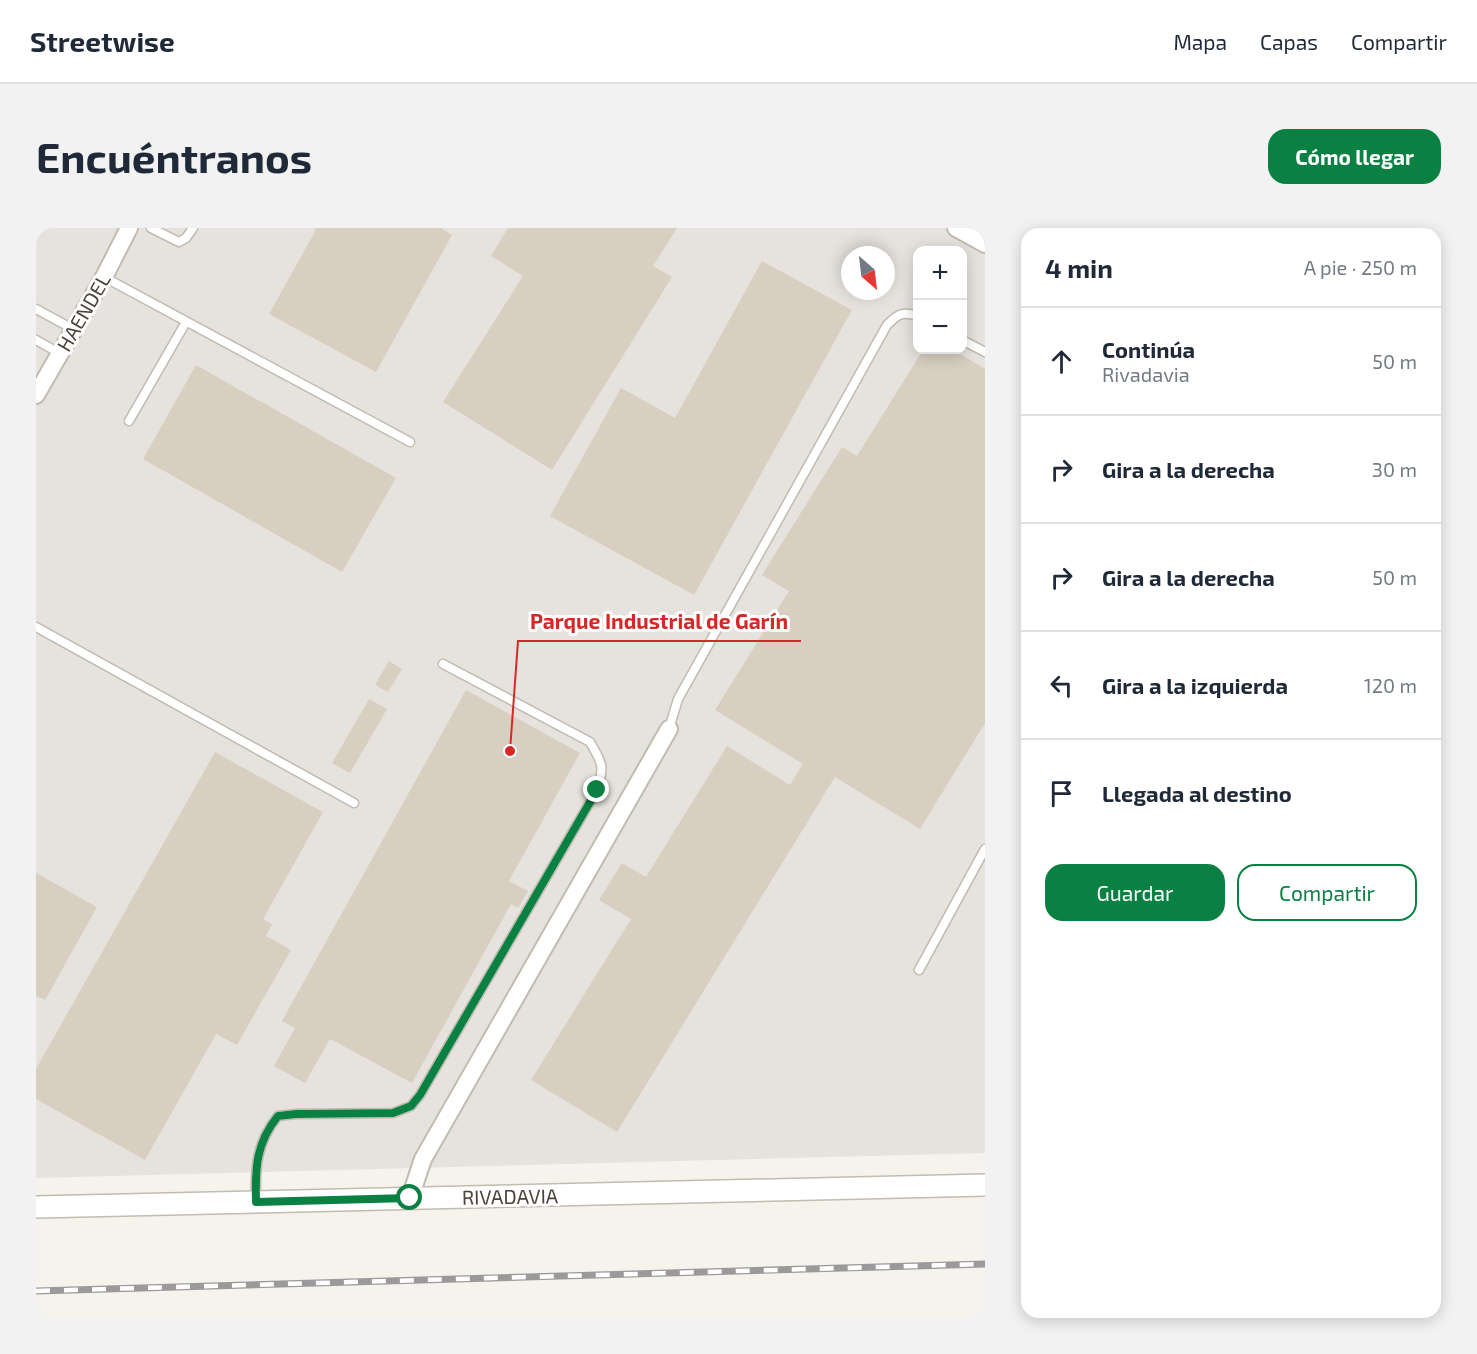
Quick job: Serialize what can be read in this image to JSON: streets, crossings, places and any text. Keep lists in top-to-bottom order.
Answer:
{
  "streets": {
    "street": ["HAENDEL", "RIVADAVIA"]
  },
  "places": ["Parque Industrial de Garín"],
  "north": "bottom right",
  "page": {
    "header": "Streetwise",
    "nav": ["Mapa", "Capas", "Compartir"],
    "buttons": [
      "Cómo llegar",
      ["Guardar", "Compartir"]
    ],
    "title": "Encuéntranos",
    "heading": ["4 min", "A pie · 250 m"],
    "map_buttons": ["+", "−"],
    "list": [
      ["Continúa", "Rivadavia", "50 m"],
      ["Gira a la derecha", "30 m"],
      ["Gira a la derecha", "50 m"],
      ["Gira a la izquierda", "120 m"],
      "Llegada al destino"
    ]
  }
}
